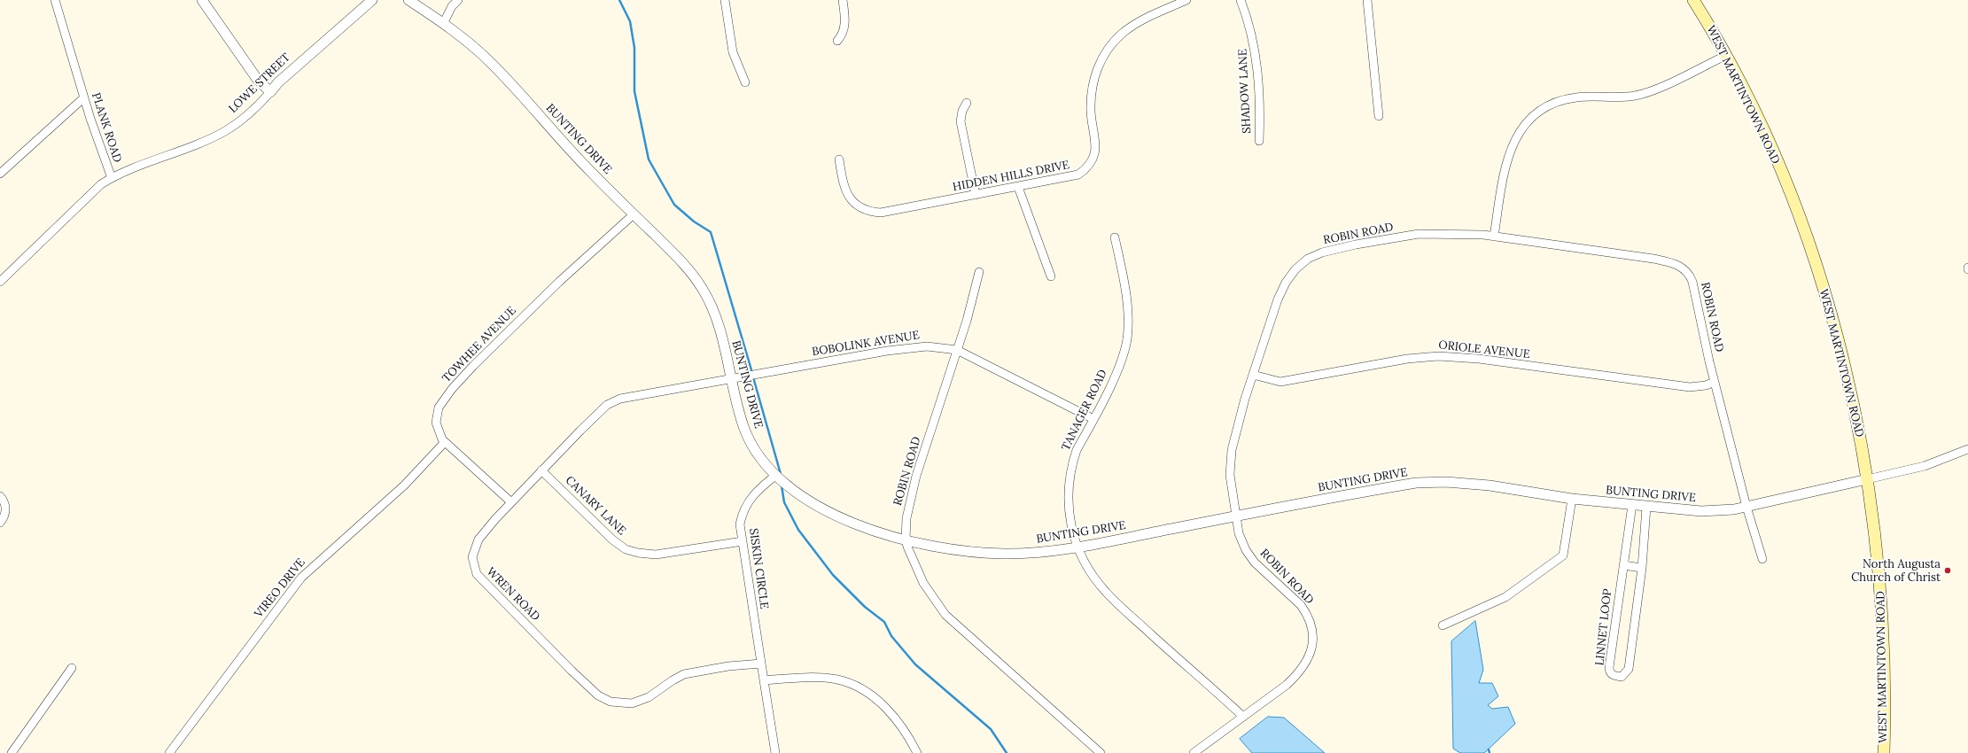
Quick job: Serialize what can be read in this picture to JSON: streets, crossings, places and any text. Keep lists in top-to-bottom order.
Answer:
{
  "streets": {
    "main road": ["WEST MARTINTOWN ROAD"],
    "street": [
      "LOWE STREET",
      "SHADOW LANE",
      "PLANK ROAD",
      "BUNTING DRIVE",
      "HIDDEN HILLS DRIVE",
      "ROBIN ROAD",
      "BOBOLINK AVENUE",
      "TOWHEE AVENUE",
      "ORIOLE AVENUE",
      "TANAGER ROAD",
      "CANARY LANE",
      "SISKIN CIRCLE",
      "VIREO DRIVE",
      "WREN ROAD",
      "LINNET LOOP"
    ]
  },
  "crossings": [
    ["LOWE STREET", "PLANK ROAD"],
    ["WEST MARTINTOWN ROAD", "BUNTING DRIVE"],
    ["BUNTING DRIVE", "ROBIN ROAD"],
    ["BUNTING DRIVE", "BOBOLINK AVENUE"],
    ["BUNTING DRIVE", "TOWHEE AVENUE"],
    ["BUNTING DRIVE", "TANAGER ROAD"],
    ["BUNTING DRIVE", "SISKIN CIRCLE"],
    ["BUNTING DRIVE", "WREN ROAD"],
    ["BUNTING DRIVE", "LINNET LOOP"],
    ["ROBIN ROAD", "BOBOLINK AVENUE"],
    ["ROBIN ROAD", "ORIOLE AVENUE"],
    ["ROBIN ROAD", "TANAGER ROAD"],
    ["BOBOLINK AVENUE", "TANAGER ROAD"],
    ["BOBOLINK AVENUE", "WREN ROAD"],
    ["TOWHEE AVENUE", "VIREO DRIVE"],
    ["TOWHEE AVENUE", "WREN ROAD"],
    ["CANARY LANE", "SISKIN CIRCLE"],
    ["CANARY LANE", "WREN ROAD"],
    ["SISKIN CIRCLE", "WREN ROAD"]
  ],
  "places": ["North Augusta Church of Christ"]
}
